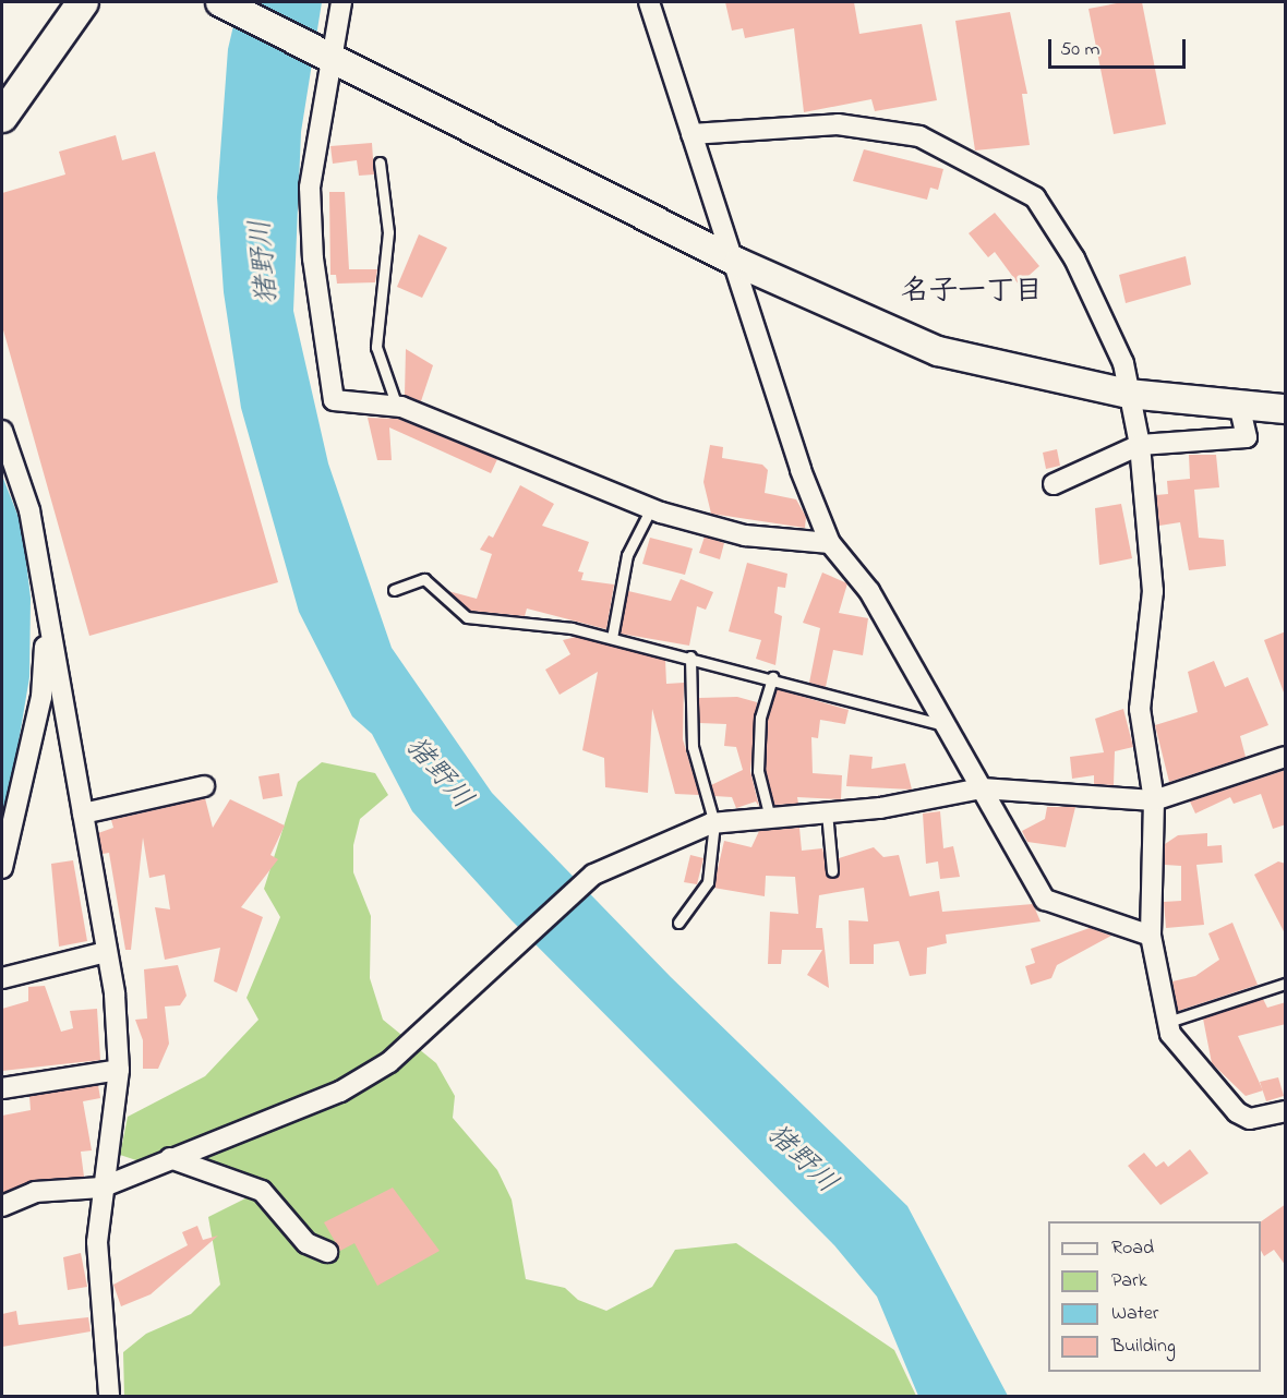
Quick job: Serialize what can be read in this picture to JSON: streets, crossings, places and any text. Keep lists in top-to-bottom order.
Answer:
{
  "districts": ["名子一丁目"],
  "water": ["猪野川"],
  "legend": [
    "Road",
    "Park",
    "Water",
    "Building"
  ],
  "scale_bar": "50 m"
}
